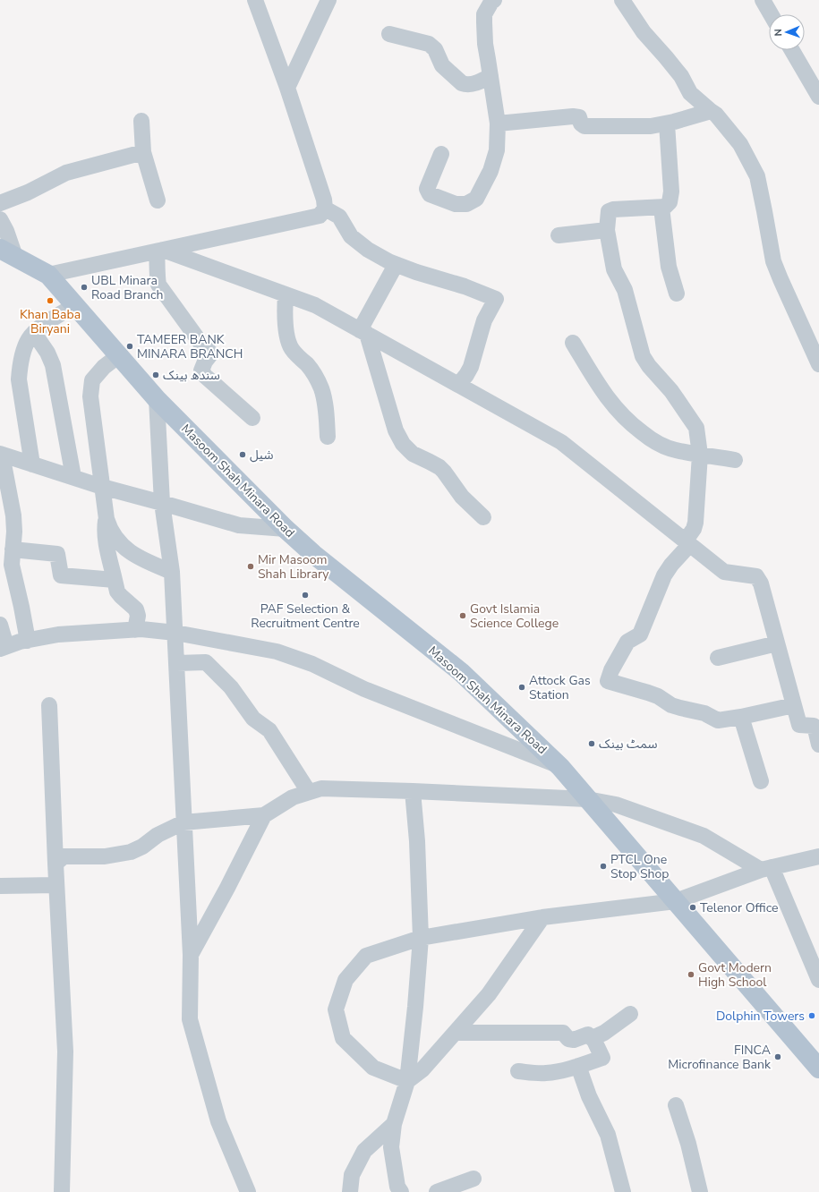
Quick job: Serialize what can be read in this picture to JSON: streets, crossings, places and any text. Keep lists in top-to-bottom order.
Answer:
{
  "streets": {
    "main road": ["Masoom Shah Minara Road"]
  },
  "places": [
    "UBL Minara Road Branch",
    "Khan Baba Biryani",
    "TAMEER BANK MINARA BRANCH",
    "سندھ بینک",
    "شیل",
    "Mir Masoom Shah Library",
    "PAF Selection & Recruitment Centre",
    "Govt Islamia Science College",
    "Attock Gas Station",
    "سمٹ بینک",
    "PTCL One Stop Shop",
    "Telenor Office",
    "Govt Modern High School",
    "Dolphin Towers",
    "FINCA Microfinance Bank"
  ],
  "north": "left"
}
